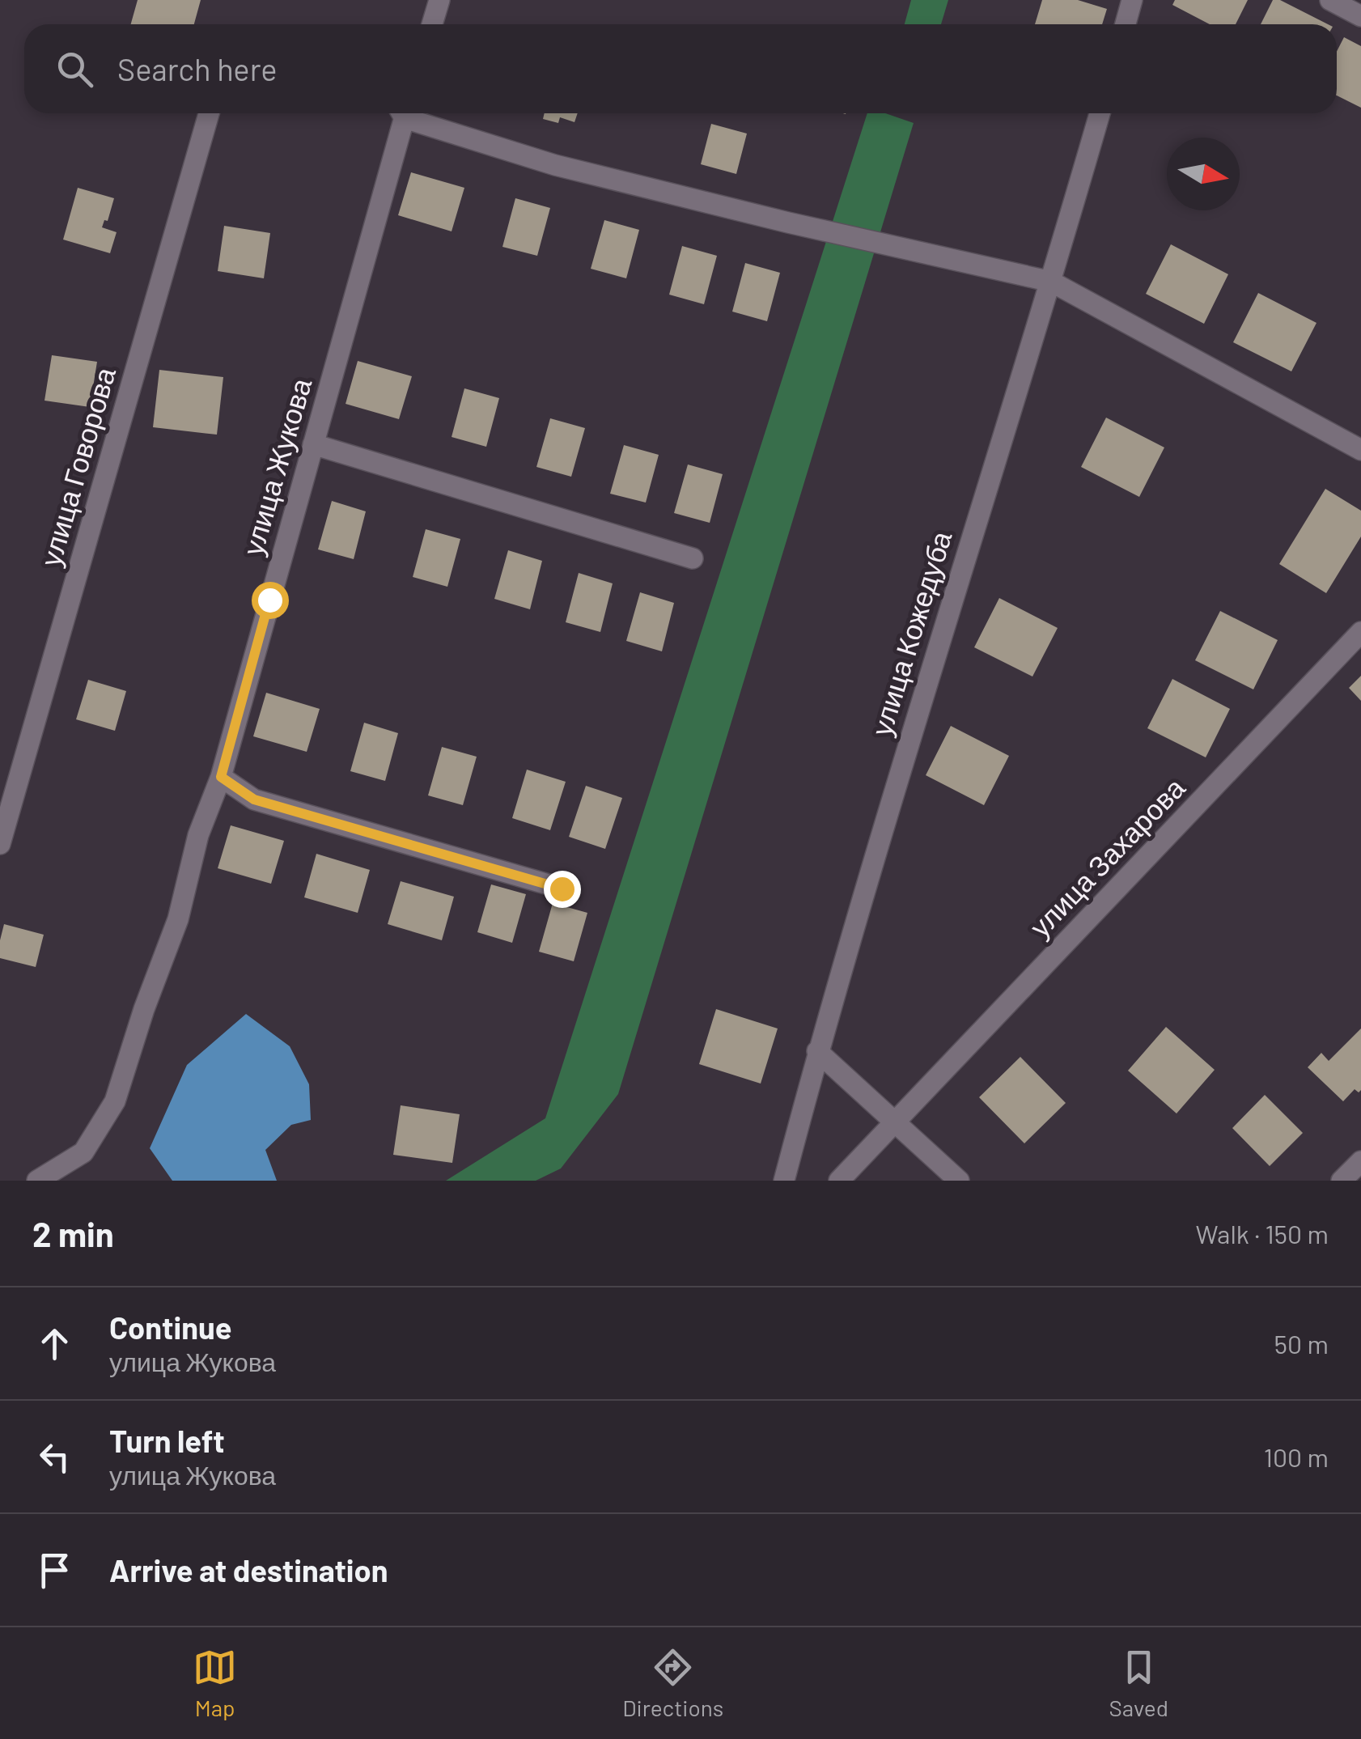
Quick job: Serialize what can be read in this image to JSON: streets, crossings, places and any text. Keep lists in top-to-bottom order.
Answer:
{
  "streets": {
    "street": [
      "улица Говорова",
      "улица Жукова",
      "улица Кожедуба",
      "улица Захарова"
    ]
  },
  "north": "right",
  "page": {
    "search": "Search here",
    "heading": ["2 min", "Walk · 150 m"],
    "list": [
      ["Continue", "улица Жукова", "50 m"],
      ["Turn left", "улица Жукова", "100 m"],
      "Arrive at destination"
    ],
    "nav": ["Map", "Directions", "Saved"]
  }
}
